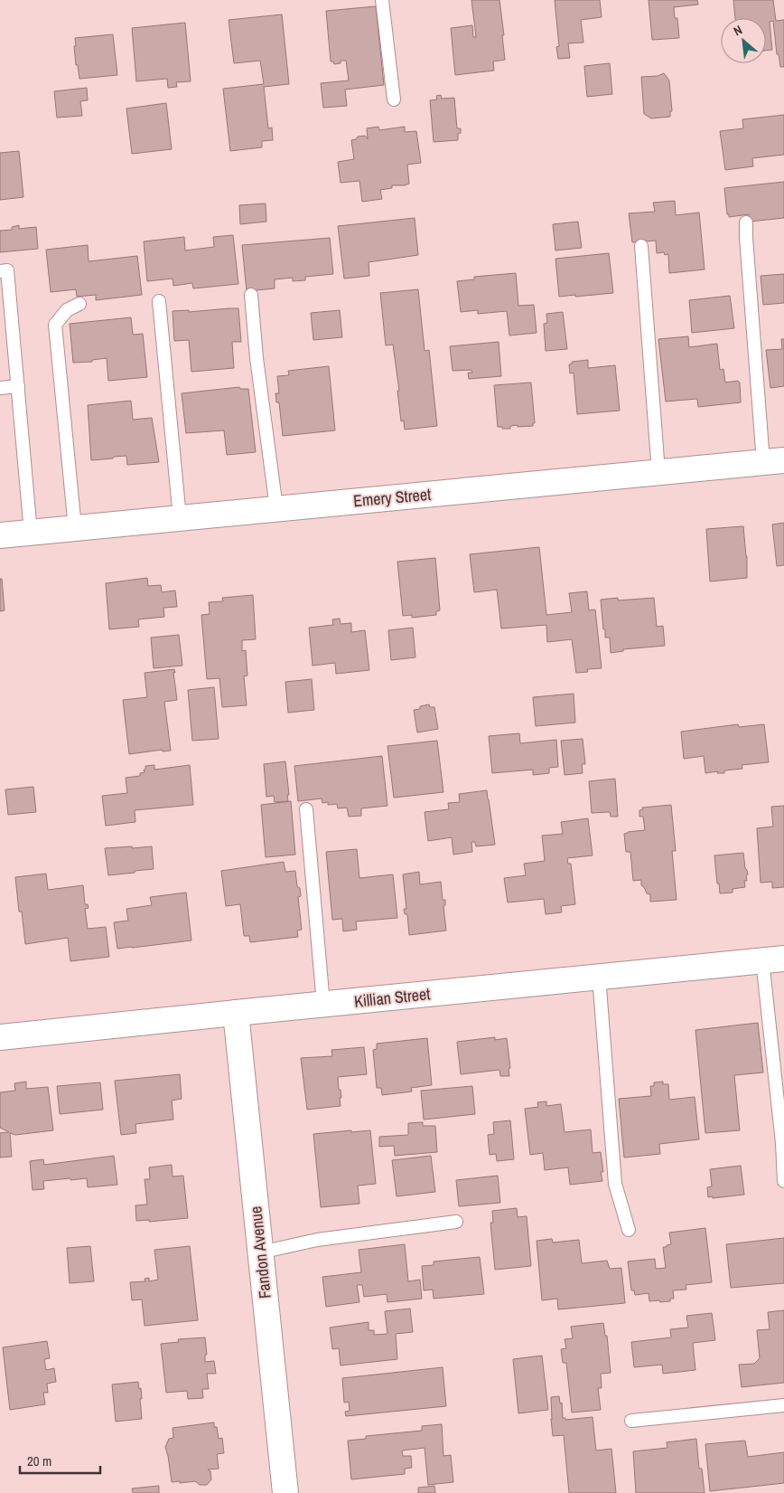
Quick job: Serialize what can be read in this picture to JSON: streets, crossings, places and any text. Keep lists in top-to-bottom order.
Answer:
{
  "streets": {
    "street": ["Emery Street", "Killian Street", "Fandon Avenue"]
  },
  "crossings": [
    ["Killian Street", "Fandon Avenue"]
  ],
  "scale_bar": "20 m",
  "north": "top left"
}
